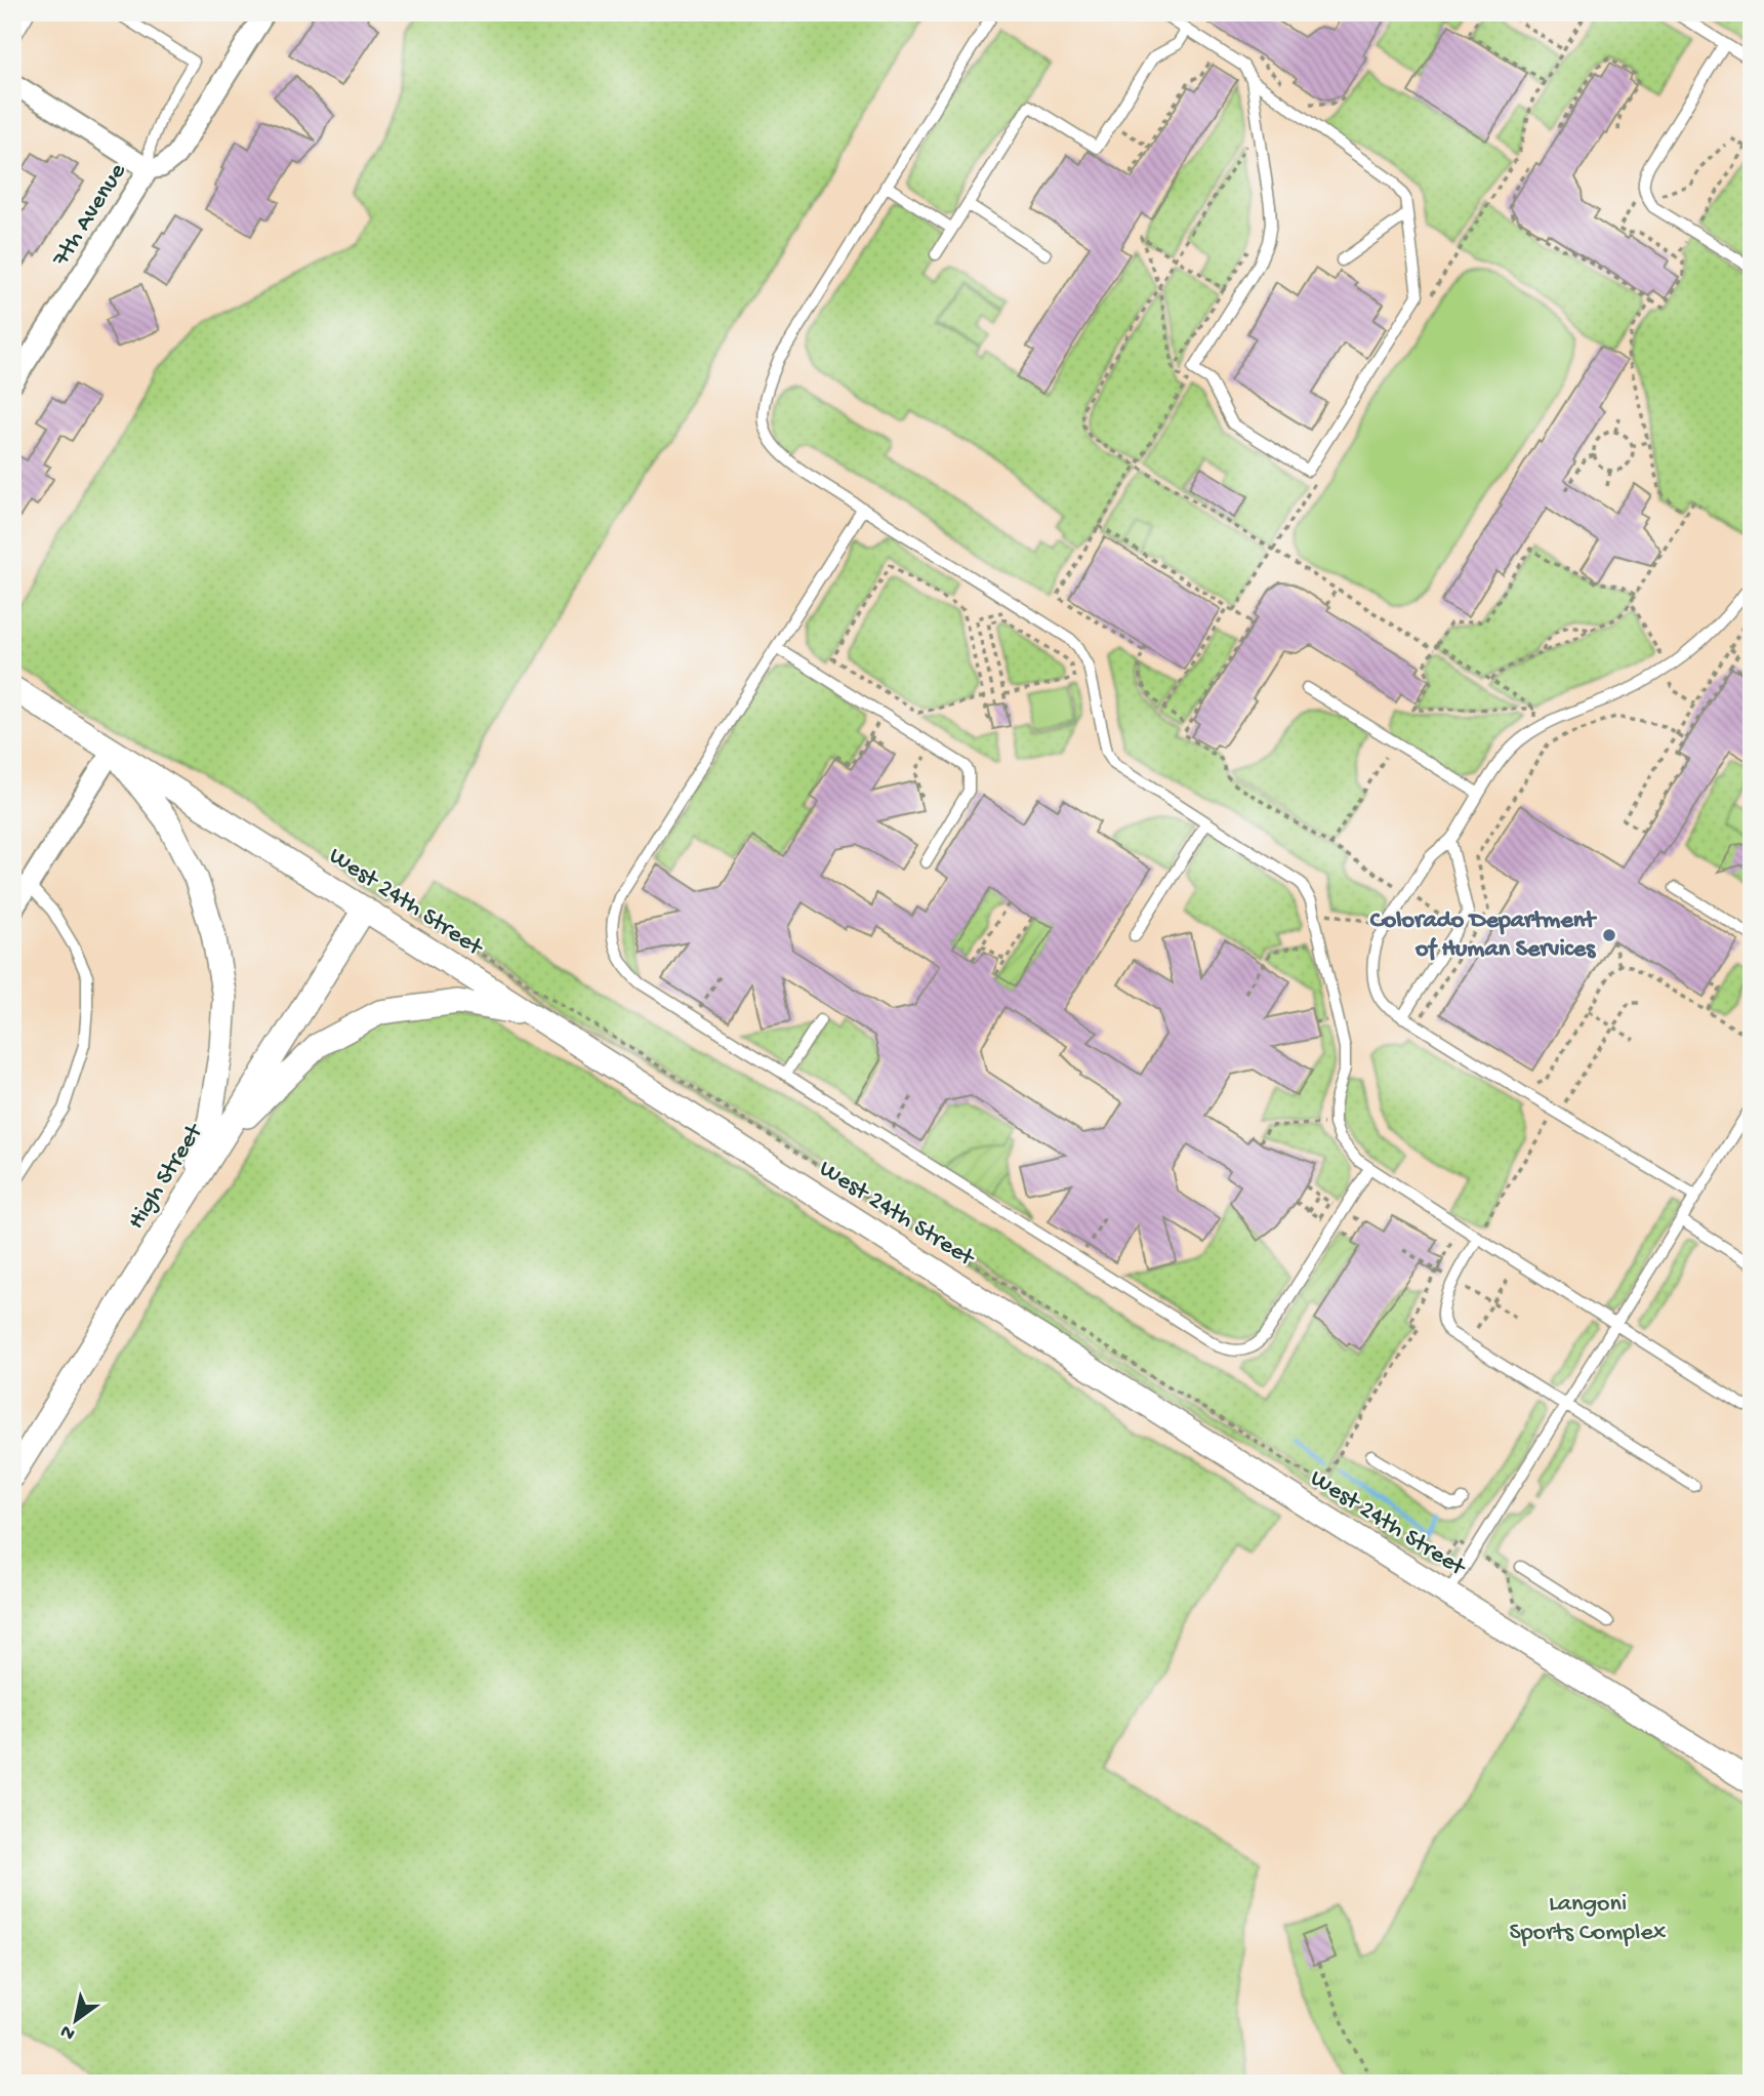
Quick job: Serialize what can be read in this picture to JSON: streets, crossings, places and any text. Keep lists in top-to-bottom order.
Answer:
{
  "streets": {
    "street": ["7th Avenue", "West 24th Street", "High Street"]
  },
  "crossings": [
    ["West 24th Street", "High Street"]
  ],
  "parks": ["Langoni Sports Complex"],
  "places": ["Colorado Department of Human Services"],
  "north": "bottom left"
}
